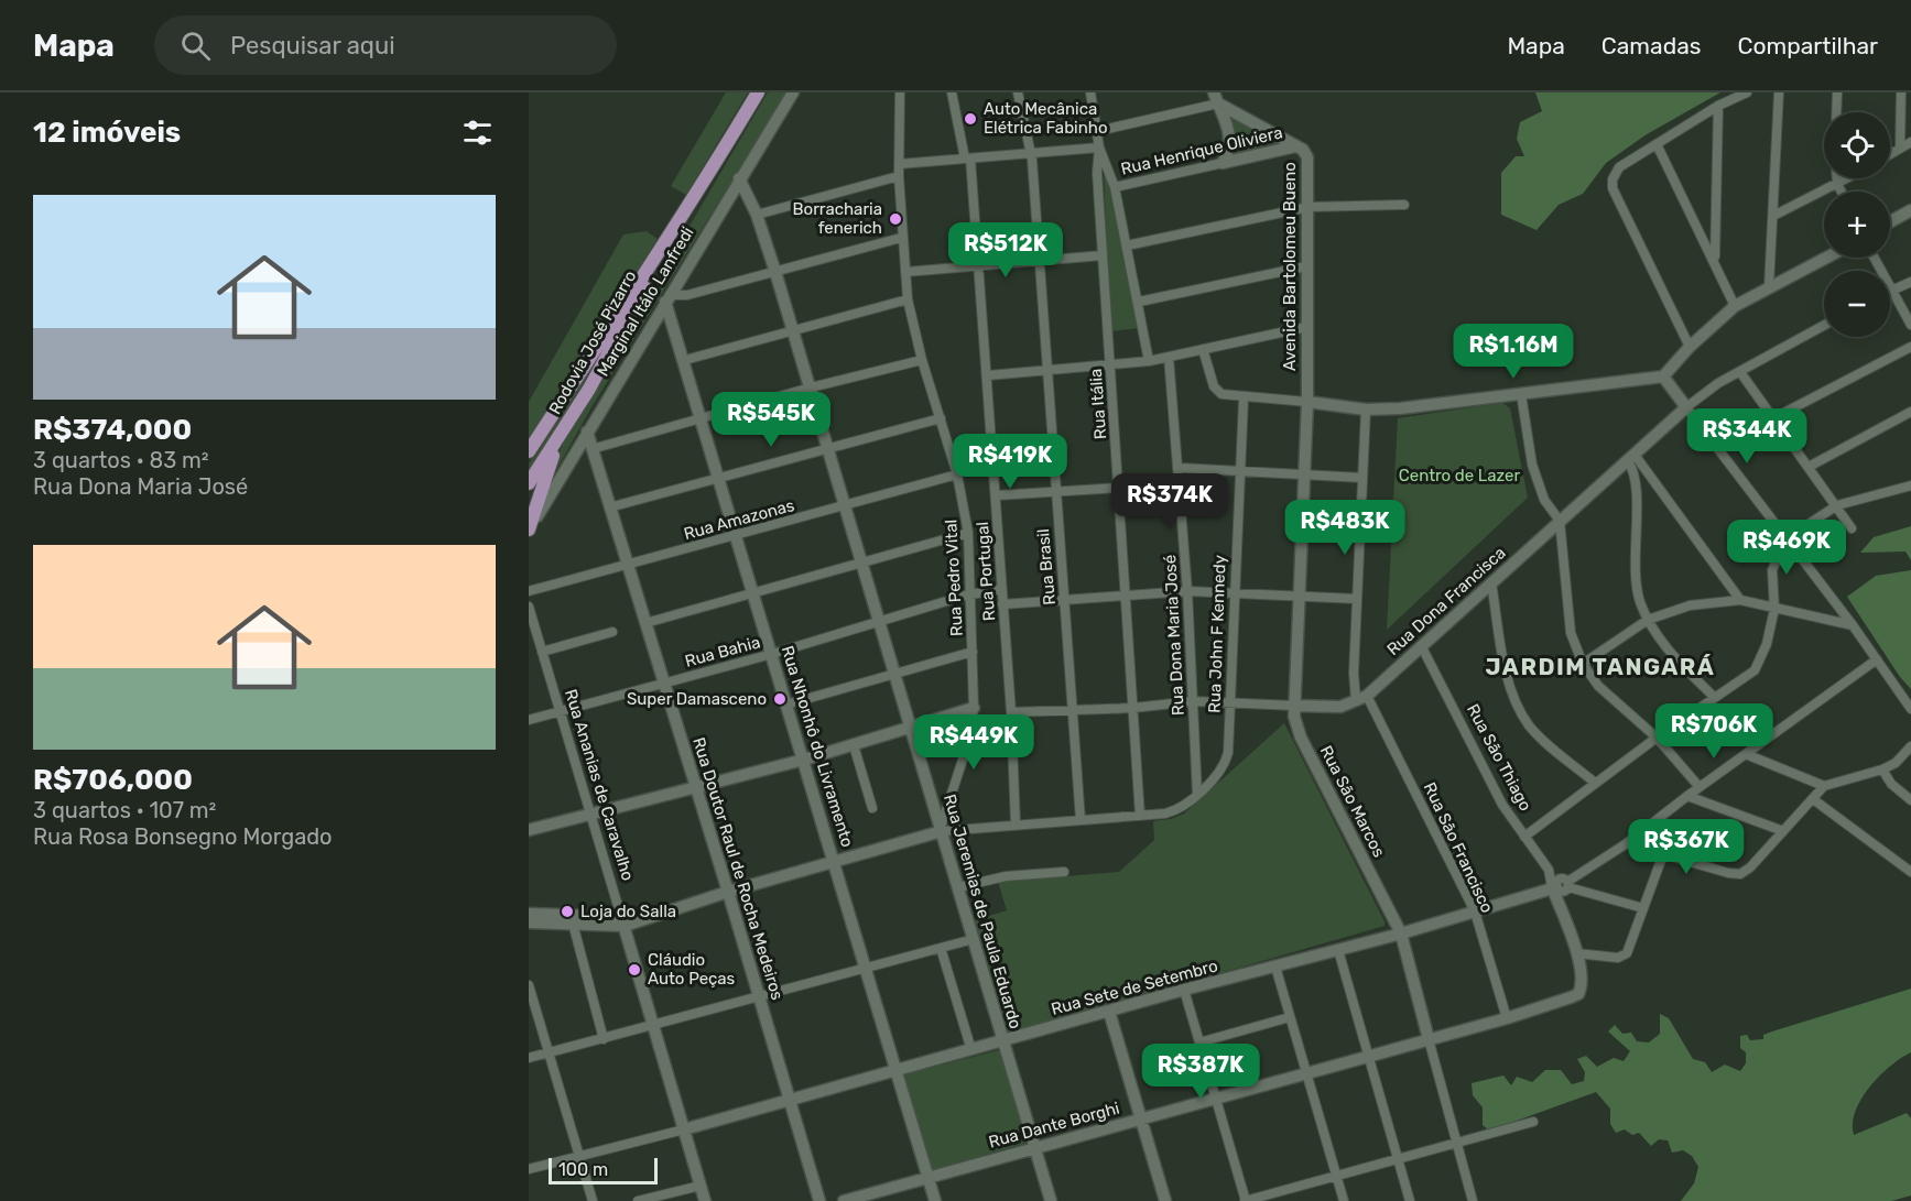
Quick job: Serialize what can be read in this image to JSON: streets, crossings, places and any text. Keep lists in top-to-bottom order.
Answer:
{
  "streets": {
    "main road": ["Rodovia José Pizarro"],
    "street": [
      "Rua Henrique Oliviera",
      "Avenida Bartolomeu Bueno",
      "Marginal Itálo Lanfredi",
      "Rua Itália",
      "Rua Amazonas",
      "Rua Brasil",
      "Rua Portugal",
      "Rua Pedro Vital",
      "Rua Dona Francisca",
      "Rua John F Kennedy",
      "Rua Dona Maria José",
      "Rua Bahia",
      "Rua Nhonhô do Livramento",
      "Rua São Thiago",
      "Rua Ananias de Caravalho",
      "Rua São Marcos",
      "Rua São Francisco",
      "Rua Doutor Raul de Rocha Medeiros",
      "Rua Jeremias de Paula Eduardo",
      "Rua Sete de Setembro",
      "Rua Dante Borghi"
    ]
  },
  "crossings": [
    ["Rua Henrique Oliviera", "Avenida Bartolomeu Bueno"],
    ["Avenida Bartolomeu Bueno", "Rua São Marcos"],
    ["Marginal Itálo Lanfredi", "Rua Nhonhô do Livramento"],
    ["Marginal Itálo Lanfredi", "Rua Doutor Raul de Rocha Medeiros"],
    ["Marginal Itálo Lanfredi", "Rua Jeremias de Paula Eduardo"],
    ["Rua Amazonas", "Rua Pedro Vital"],
    ["Rua Amazonas", "Rua Nhonhô do Livramento"],
    ["Rua Amazonas", "Rua Doutor Raul de Rocha Medeiros"],
    ["Rua Amazonas", "Rua Jeremias de Paula Eduardo"],
    ["Rua Portugal", "Rua Bahia"],
    ["Rua Pedro Vital", "Rua Bahia"],
    ["Rua Pedro Vital", "Rua Jeremias de Paula Eduardo"],
    ["Rua Dona Francisca", "Rua São Thiago"],
    ["Rua Dona Francisca", "Rua São Francisco"],
    ["Rua John F Kennedy", "Rua Dona Maria José"],
    ["Rua Bahia", "Rua Nhonhô do Livramento"],
    ["Rua Bahia", "Rua Ananias de Caravalho"],
    ["Rua Bahia", "Rua Doutor Raul de Rocha Medeiros"],
    ["Rua Bahia", "Rua Jeremias de Paula Eduardo"],
    ["Rua Nhonhô do Livramento", "Rua Sete de Setembro"],
    ["Rua Nhonhô do Livramento", "Rua Dante Borghi"],
    ["Rua São Thiago", "Rua Sete de Setembro"],
    ["Rua São Thiago", "Rua Dante Borghi"],
    ["Rua Ananias de Caravalho", "Rua Sete de Setembro"],
    ["Rua São Marcos", "Rua Sete de Setembro"],
    ["Rua São Marcos", "Rua Dante Borghi"],
    ["Rua São Francisco", "Rua Sete de Setembro"],
    ["Rua São Francisco", "Rua Dante Borghi"],
    ["Rua Doutor Raul de Rocha Medeiros", "Rua Sete de Setembro"],
    ["Rua Jeremias de Paula Eduardo", "Rua Sete de Setembro"],
    ["Rua Jeremias de Paula Eduardo", "Rua Dante Borghi"]
  ],
  "districts": ["JARDIM TANGARÁ"],
  "parks": ["Centro de Lazer"],
  "places": [
    "Auto Mecânica Elétrica Fabinho",
    "Borracharia fenerich",
    "Super Damasceno",
    "Loja do Salla",
    "Cláudio Auto Peças"
  ],
  "scale_bar": "100 m",
  "page": {
    "header": "Mapa",
    "search": "Pesquisar aqui",
    "nav": ["Mapa", "Camadas", "Compartilhar"],
    "heading": "12 imóveis",
    "map_buttons": ["+", "−"],
    "list": [
      {
        "name": "R$374,000",
        "note": "3 quartos · 83 m² · Rua Dona Maria José"
      },
      {
        "name": "R$706,000",
        "note": "3 quartos · 107 m² · Rua Rosa Bonsegno Morgado"
      }
    ],
    "price": [
      "R$512K",
      "R$1.16M",
      "R$545K",
      "R$344K",
      "R$419K",
      "R$374K",
      "R$483K",
      "R$469K",
      "R$706K",
      "R$449K",
      "R$367K",
      "R$387K"
    ],
    "scale": "100 m"
  }
}
